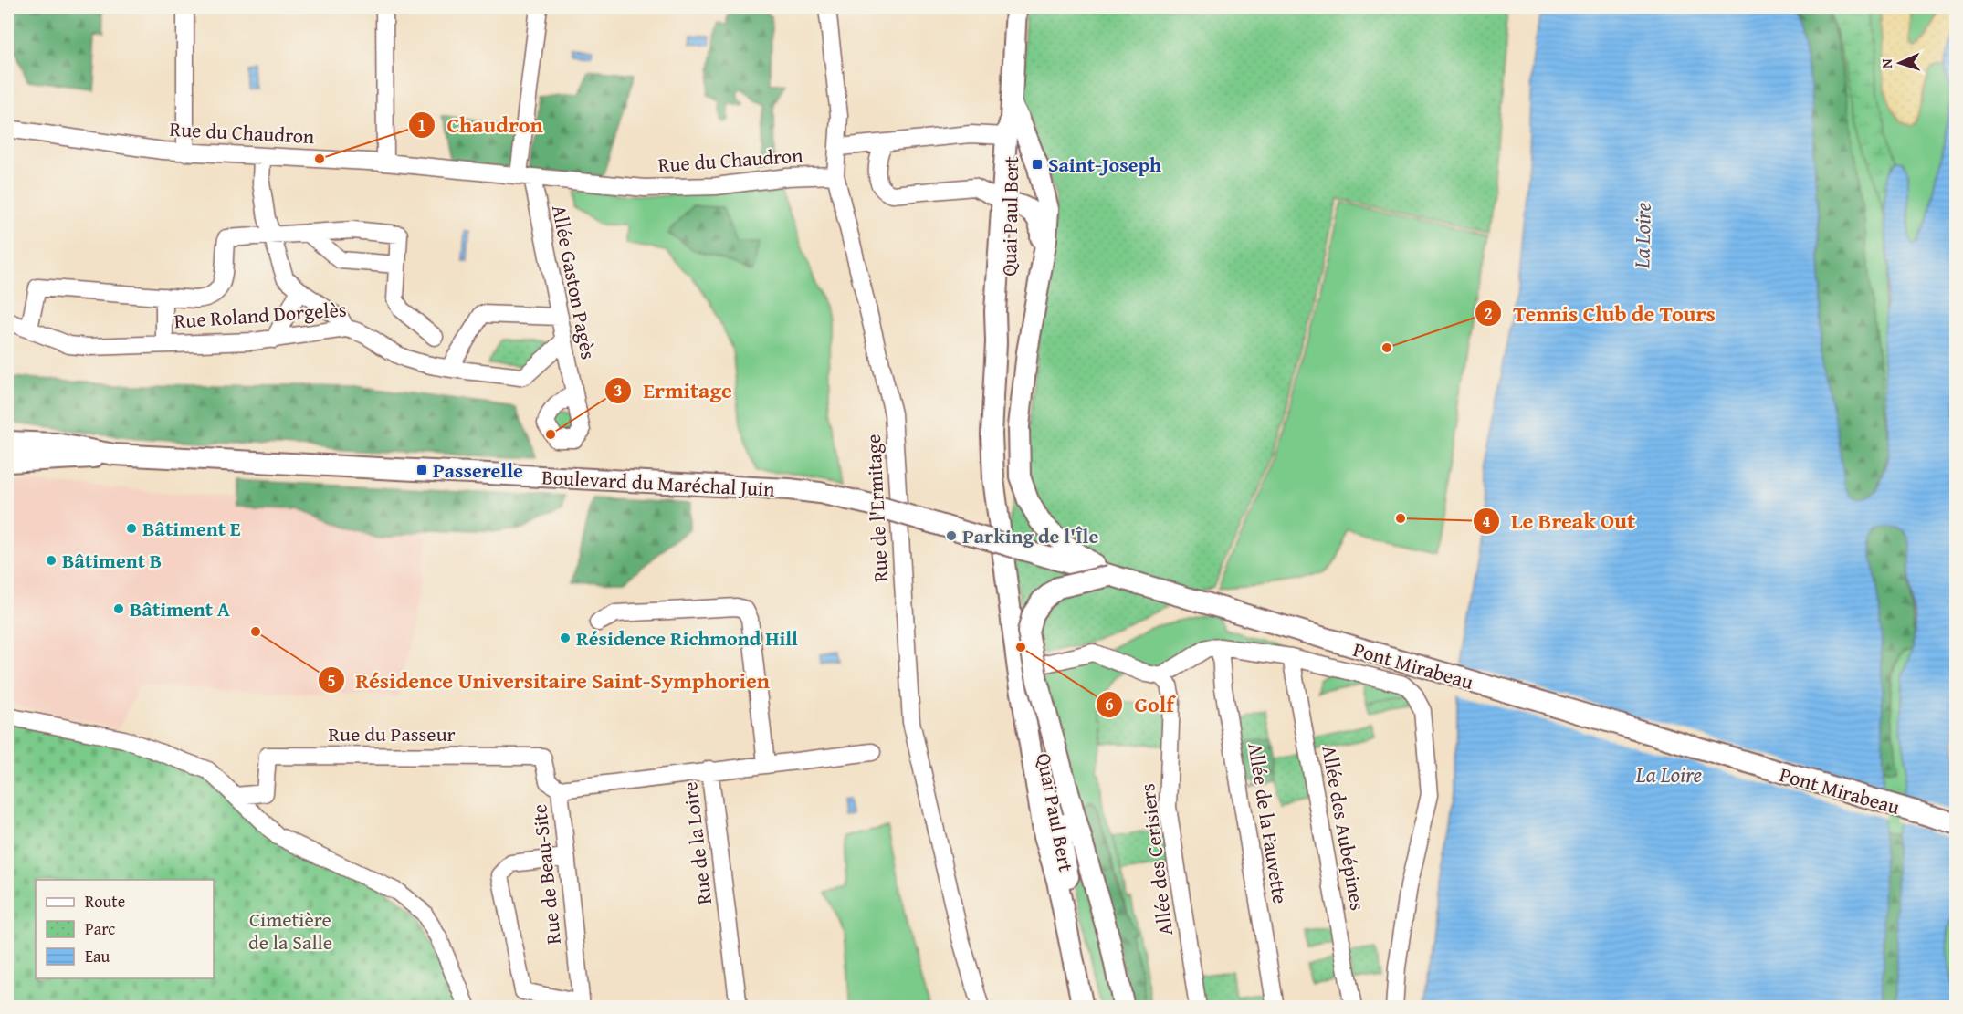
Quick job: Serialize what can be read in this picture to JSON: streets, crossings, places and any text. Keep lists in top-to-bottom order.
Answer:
{
  "streets": {
    "main road": ["Quai Paul Bert", "Boulevard du Maréchal Juin", "Pont Mirabeau"],
    "street": [
      "Rue du Chaudron",
      "Allée Gaston Pagès",
      "Rue Roland Dorgelès",
      "Rue de l'Ermitage",
      "Rue du Passeur",
      "Allée de la Fauvette",
      "Allée des Aubépines",
      "Rue de la Loire",
      "Allée des Cerisiers",
      "Rue de Beau-Site"
    ]
  },
  "crossings": [
    ["Rue du Chaudron", "Allée Gaston Pagès"],
    ["Rue du Chaudron", "Rue de l'Ermitage"],
    ["Allée Gaston Pagès", "Rue Roland Dorgelès"],
    ["Boulevard du Maréchal Juin", "Pont Mirabeau"],
    ["Rue du Passeur", "Rue de Beau-Site"],
    ["Rue de la Loire", "Rue de Beau-Site"]
  ],
  "water": ["La Loire"],
  "parks": ["Cimetière de la Salle"],
  "places": {
    "other": [
      "Chaudron",
      "Tennis Club de Tours",
      "Ermitage",
      "Le Break Out",
      "Bâtiment E",
      "Parking de l'Île",
      "Bâtiment B",
      "Bâtiment A",
      "Résidence Universitaire Saint-Symphorien",
      "Résidence Richmond Hill",
      "Golf"
    ],
    "transit": ["Saint-Joseph", "Passerelle"]
  },
  "legend": ["Route", "Parc", "Eau"],
  "north": "left"
}
